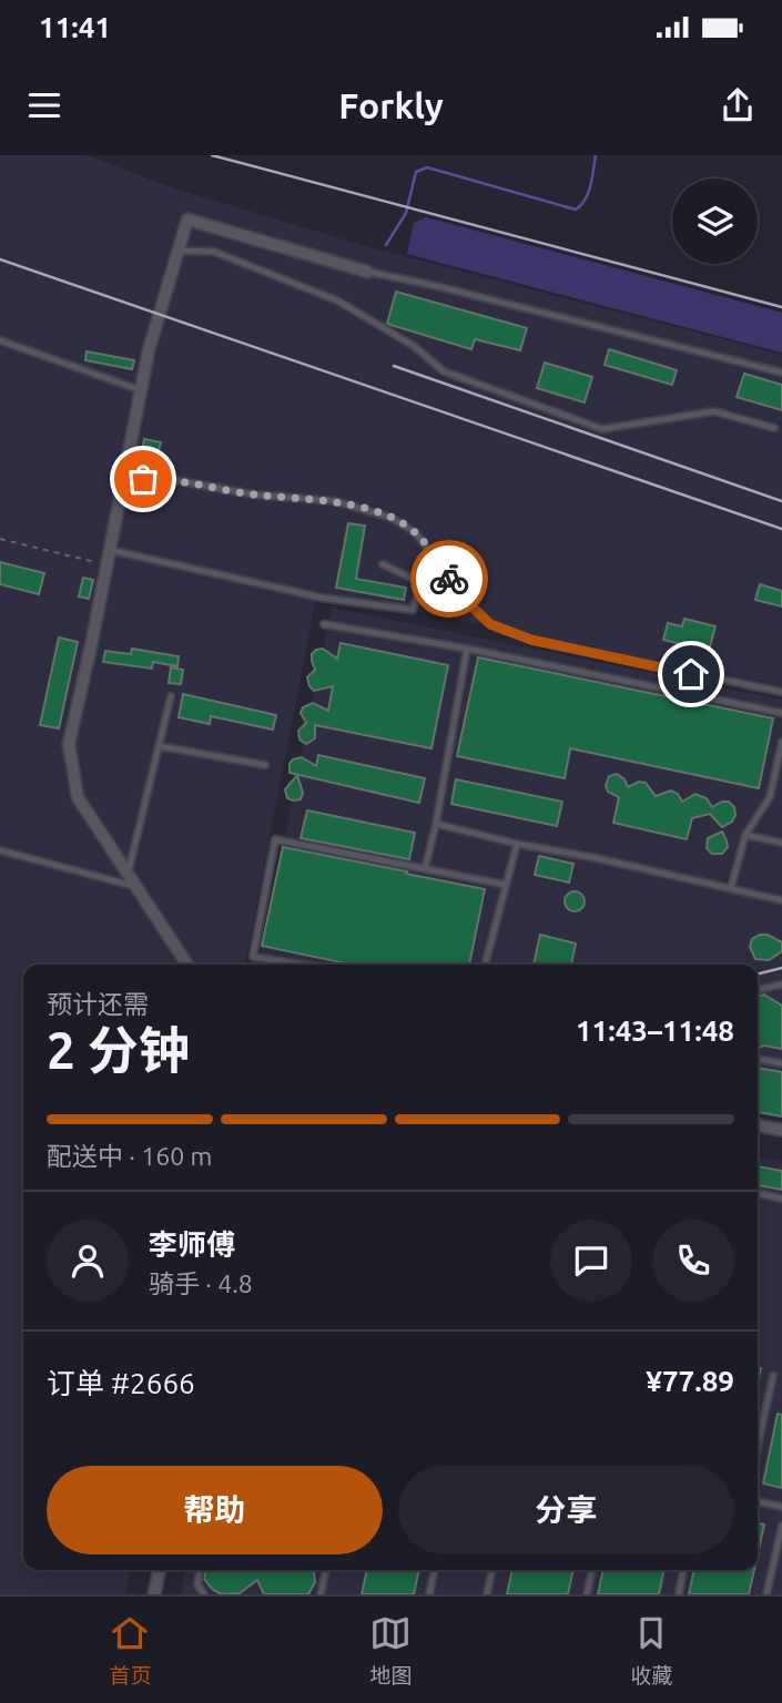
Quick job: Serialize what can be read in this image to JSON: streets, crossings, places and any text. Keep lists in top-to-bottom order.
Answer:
{
  "page": {
    "status": "11:41",
    "header": "Forkly",
    "heading": ["2 分钟", "预计还需", "11:43–11:48"],
    "panel": [
      "李师傅",
      "骑手 · 4.8",
      "订单 #2666",
      "¥77.89"
    ],
    "bar": "配送中 · 160 m",
    "buttons": ["帮助", "分享"],
    "tabs": ["首页", "地图", "收藏"]
  }
}
